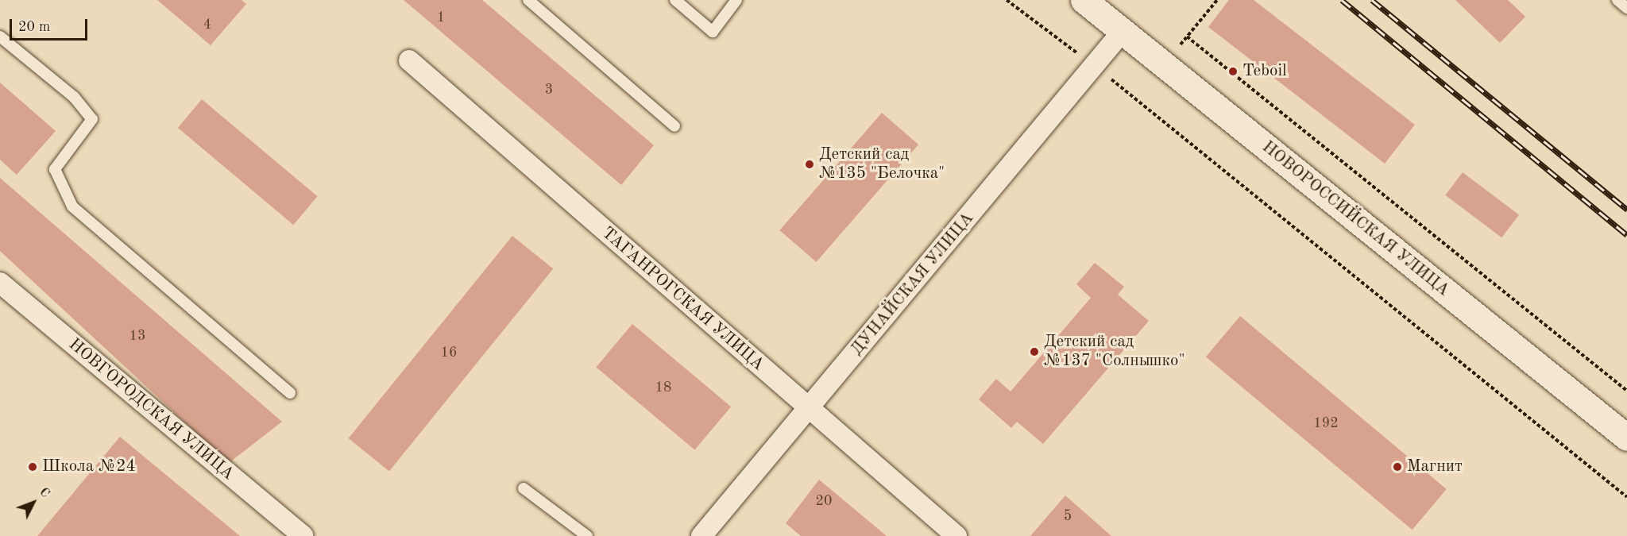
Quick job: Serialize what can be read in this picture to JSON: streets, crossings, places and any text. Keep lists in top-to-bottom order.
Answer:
{
  "streets": {
    "main road": ["НОВОРОССИЙСКАЯ УЛИЦА"],
    "street": ["ДУНАЙСКАЯ УЛИЦА", "ТАГАНРОГСКАЯ УЛИЦА", "НОВГОРОДСКАЯ УЛИЦА"]
  },
  "crossings": [
    ["НОВОРОССИЙСКАЯ УЛИЦА", "ДУНАЙСКАЯ УЛИЦА"],
    ["ДУНАЙСКАЯ УЛИЦА", "ТАГАНРОГСКАЯ УЛИЦА"]
  ],
  "places": [
    "Teboil",
    "Детский сад №135 \"Белочка\"",
    "Детский сад №137 \"Солнышко\"",
    "Школа №24",
    "Магнит"
  ],
  "house_numbers": [
    "1",
    "4",
    "3",
    "13",
    "16",
    "18",
    "192",
    "20",
    "5"
  ],
  "scale_bar": "20 m",
  "north": "top right"
}
